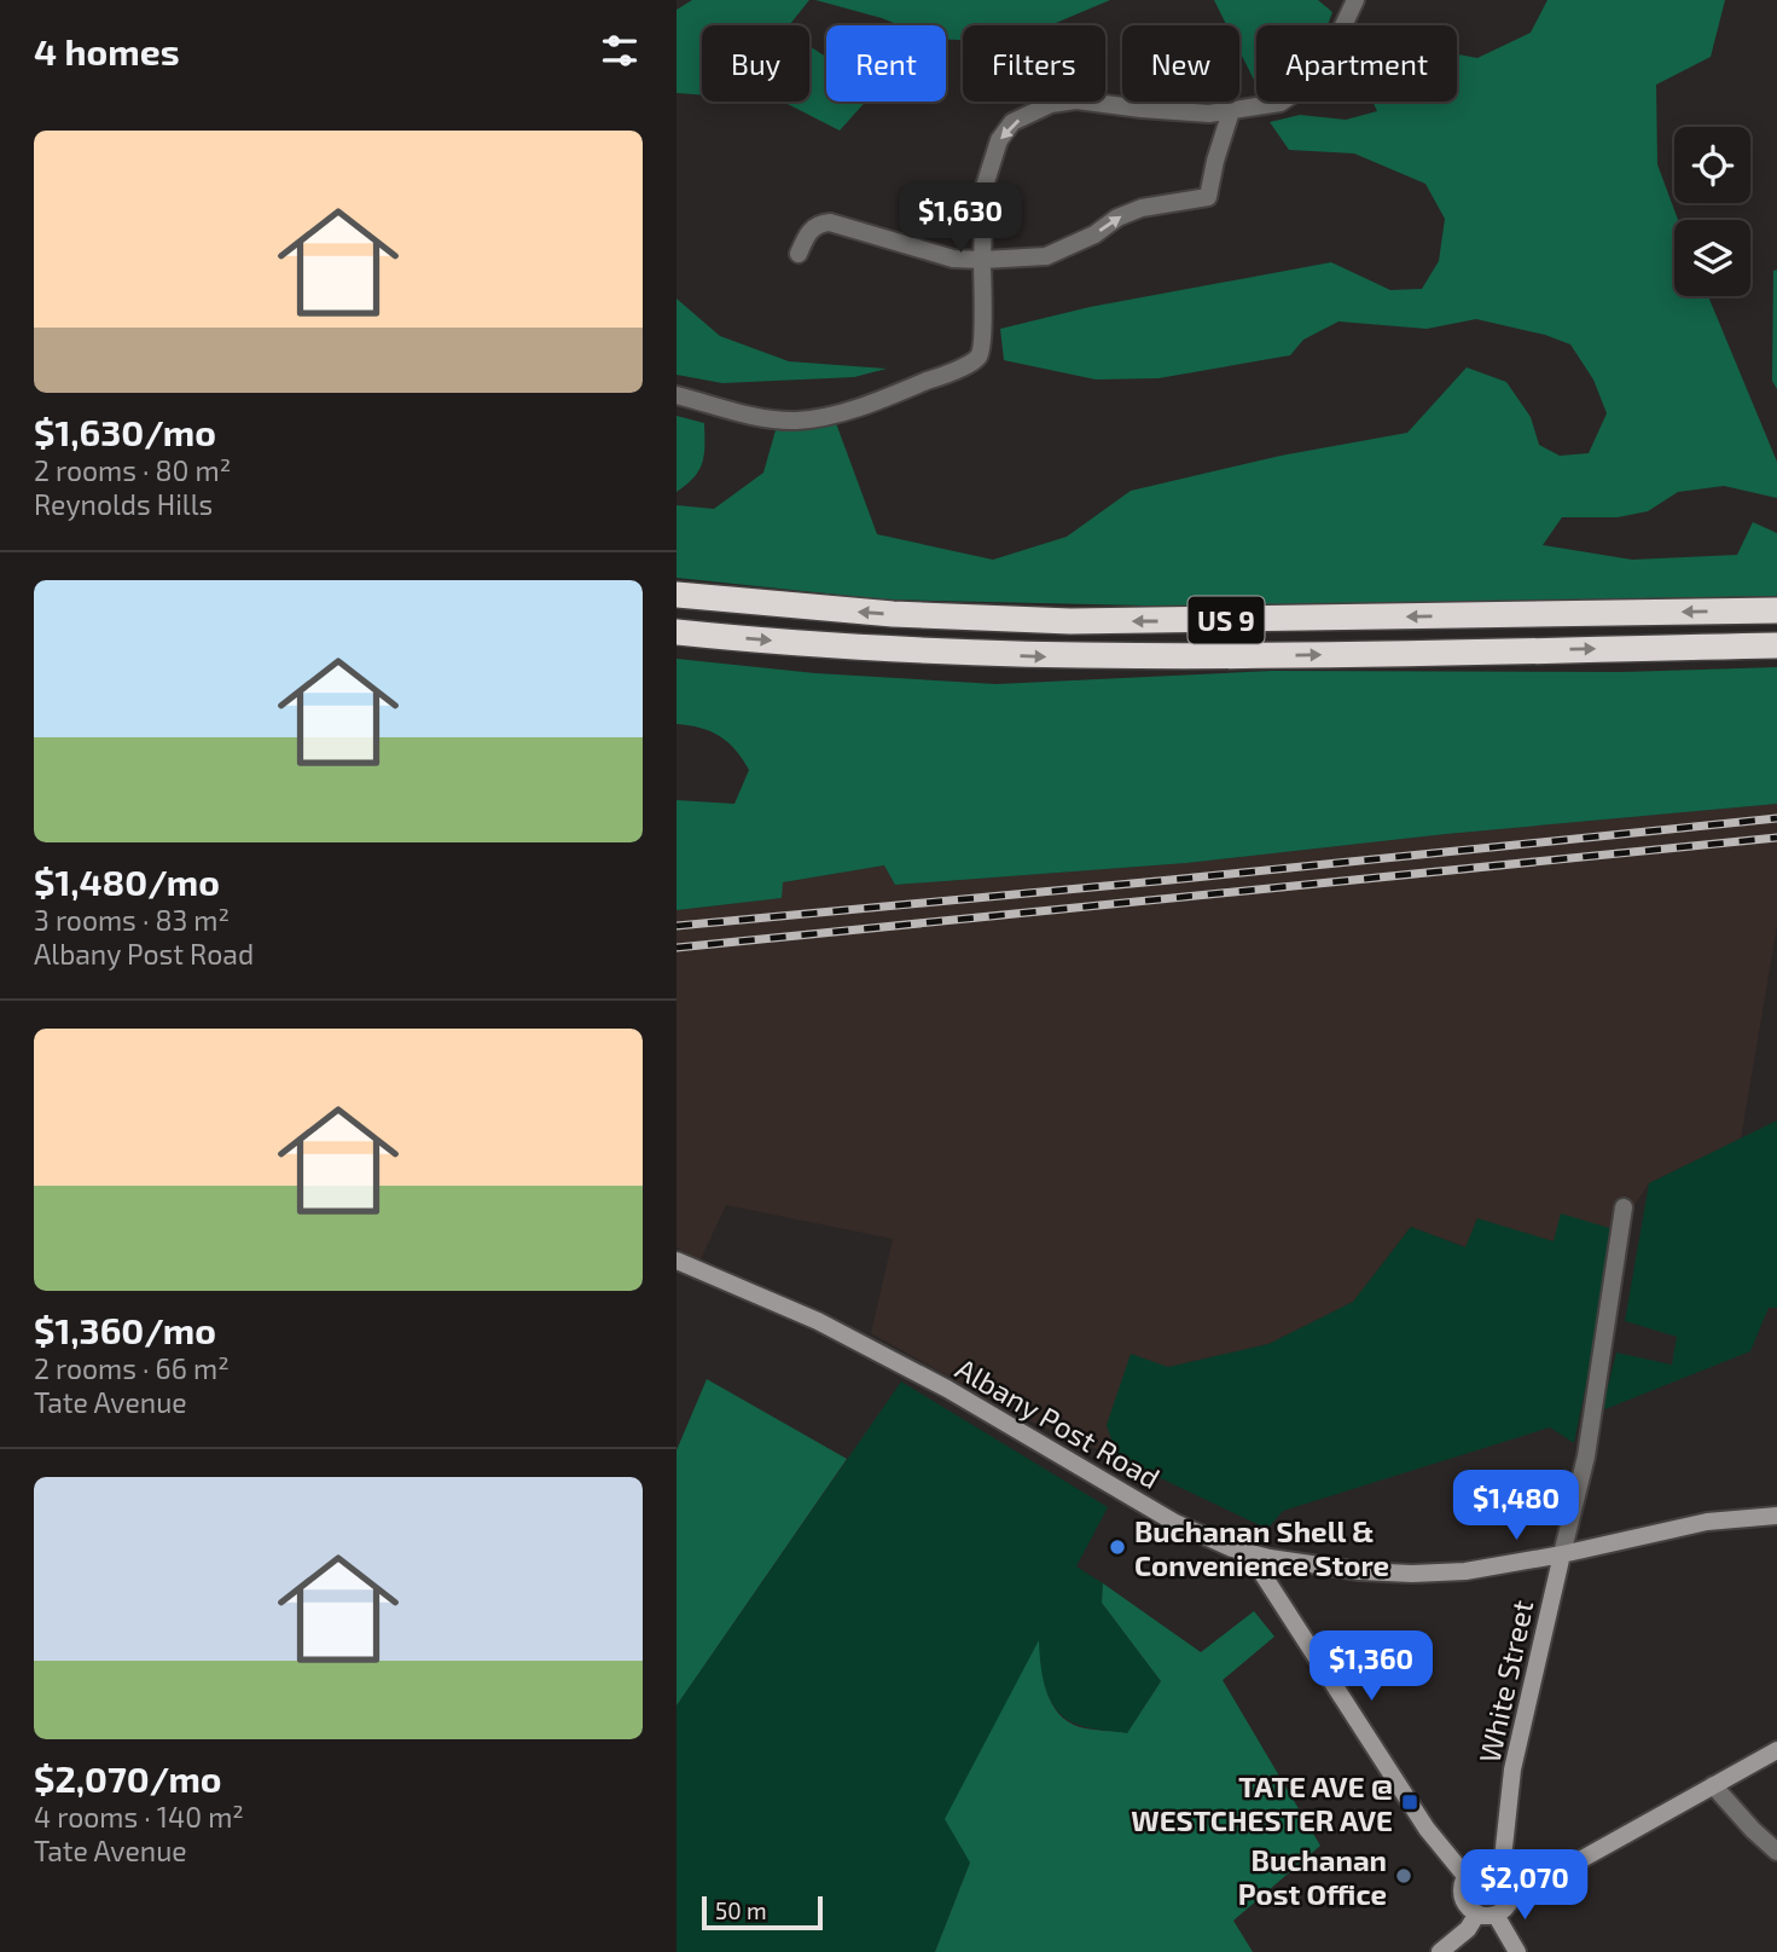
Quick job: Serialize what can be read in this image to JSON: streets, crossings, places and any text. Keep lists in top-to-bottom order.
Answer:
{
  "streets": {
    "highway": ["US 9"],
    "street": ["Albany Post Road", "White Street"]
  },
  "crossings": [
    ["Albany Post Road", "White Street"]
  ],
  "places": {
    "other": ["Buchanan Shell & Convenience Store", "Buchanan Post Office"],
    "transit": ["TATE AVE @ WESTCHESTER AVE"]
  },
  "scale_bar": "50 m",
  "page": {
    "heading": "4 homes",
    "chip": [
      "Buy",
      "Rent",
      "Filters",
      "New",
      "Apartment"
    ],
    "list": [
      {
        "name": "$1,630/mo",
        "note": "2 rooms · 80 m² · Reynolds Hills"
      },
      {
        "name": "$1,480/mo",
        "note": "3 rooms · 83 m² · Albany Post Road"
      },
      {
        "name": "$1,360/mo",
        "note": "2 rooms · 66 m² · Tate Avenue"
      },
      {
        "name": "$2,070/mo",
        "note": "4 rooms · 140 m² · Tate Avenue"
      }
    ],
    "price": [
      "$1,630",
      "$1,480",
      "$1,360",
      "$2,070"
    ],
    "scale": "50 m"
  }
}
